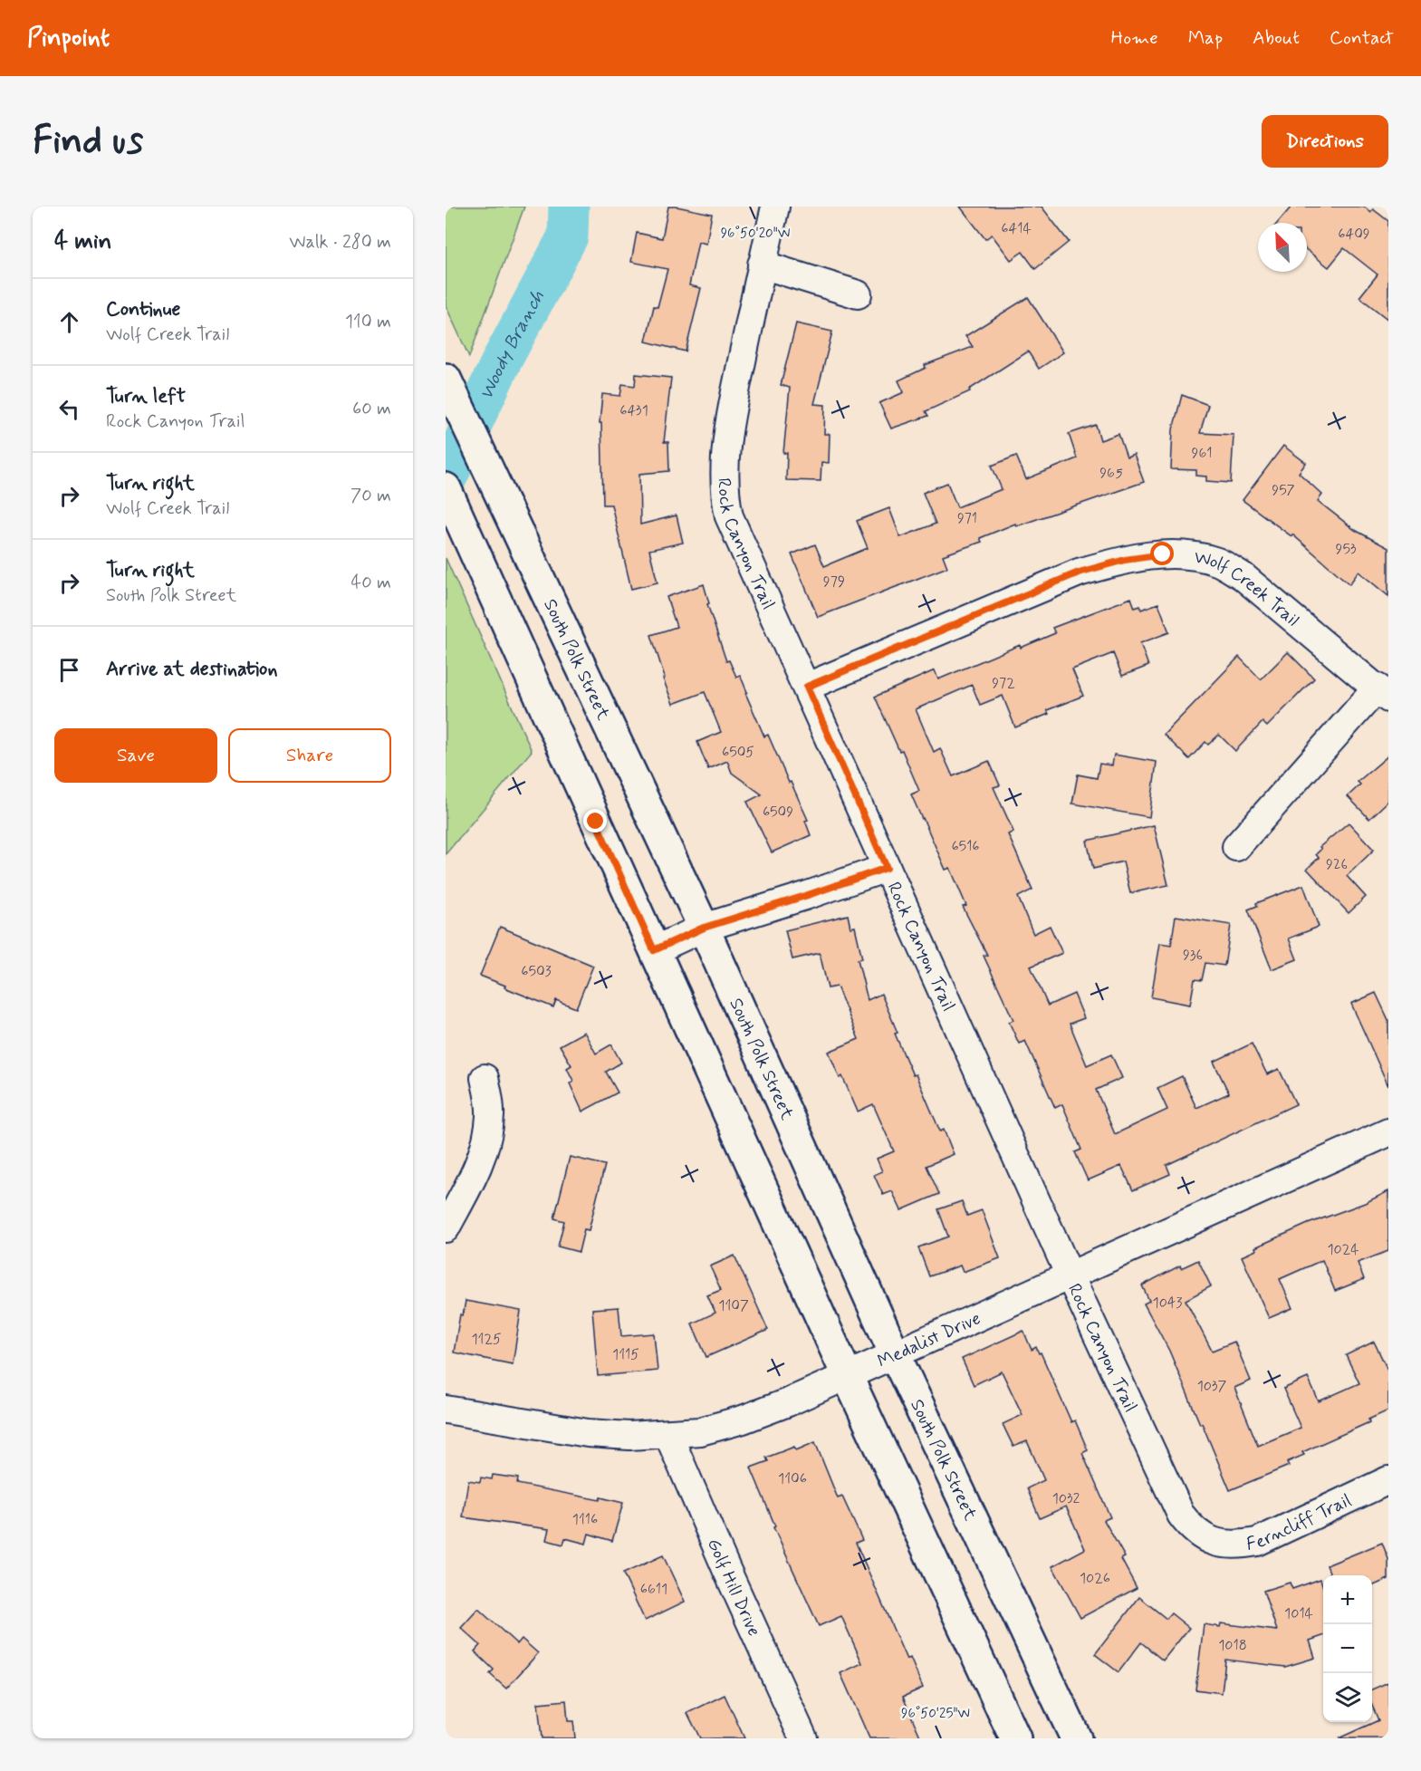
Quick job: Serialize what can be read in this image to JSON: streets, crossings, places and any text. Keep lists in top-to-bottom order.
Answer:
{
  "streets": {
    "main road": ["South Polk Street"],
    "street": [
      "Rock Canyon Trail",
      "Wolf Creek Trail",
      "Medalist Drive",
      "Ferncliff Trail",
      "Golf Hill Drive"
    ]
  },
  "crossings": [
    ["Rock Canyon Trail", "Wolf Creek Trail"],
    ["Rock Canyon Trail", "Medalist Drive"],
    ["Rock Canyon Trail", "Ferncliff Trail"],
    ["South Polk Street", "Medalist Drive"],
    ["Medalist Drive", "Golf Hill Drive"]
  ],
  "water": ["Woody Branch"],
  "house_numbers": [
    "6414",
    "6409",
    "6431",
    "961",
    "965",
    "957",
    "971",
    "953",
    "979",
    "972",
    "6505",
    "6509",
    "6516",
    "926",
    "936",
    "6503",
    "1024",
    "1043",
    "1107",
    "1125",
    "1115",
    "1037",
    "1106",
    "1032",
    "1116",
    "1026",
    "6611",
    "1014",
    "1018"
  ],
  "north": "top left",
  "page": {
    "header": "Pinpoint",
    "nav": [
      "Home",
      "Map",
      "About",
      "Contact"
    ],
    "buttons": [
      "Directions",
      ["Save", "Share"]
    ],
    "title": "Find us",
    "heading": ["4 min", "Walk · 280 m"],
    "list": [
      ["Continue", "Wolf Creek Trail", "110 m"],
      ["Turn left", "Rock Canyon Trail", "60 m"],
      ["Turn right", "Wolf Creek Trail", "70 m"],
      ["Turn right", "South Polk Street", "40 m"],
      "Arrive at destination"
    ],
    "map_buttons": ["+", "−"]
  },
  "coordinates": ["96°50'20\"W", "96°50'25\"W"]
}
